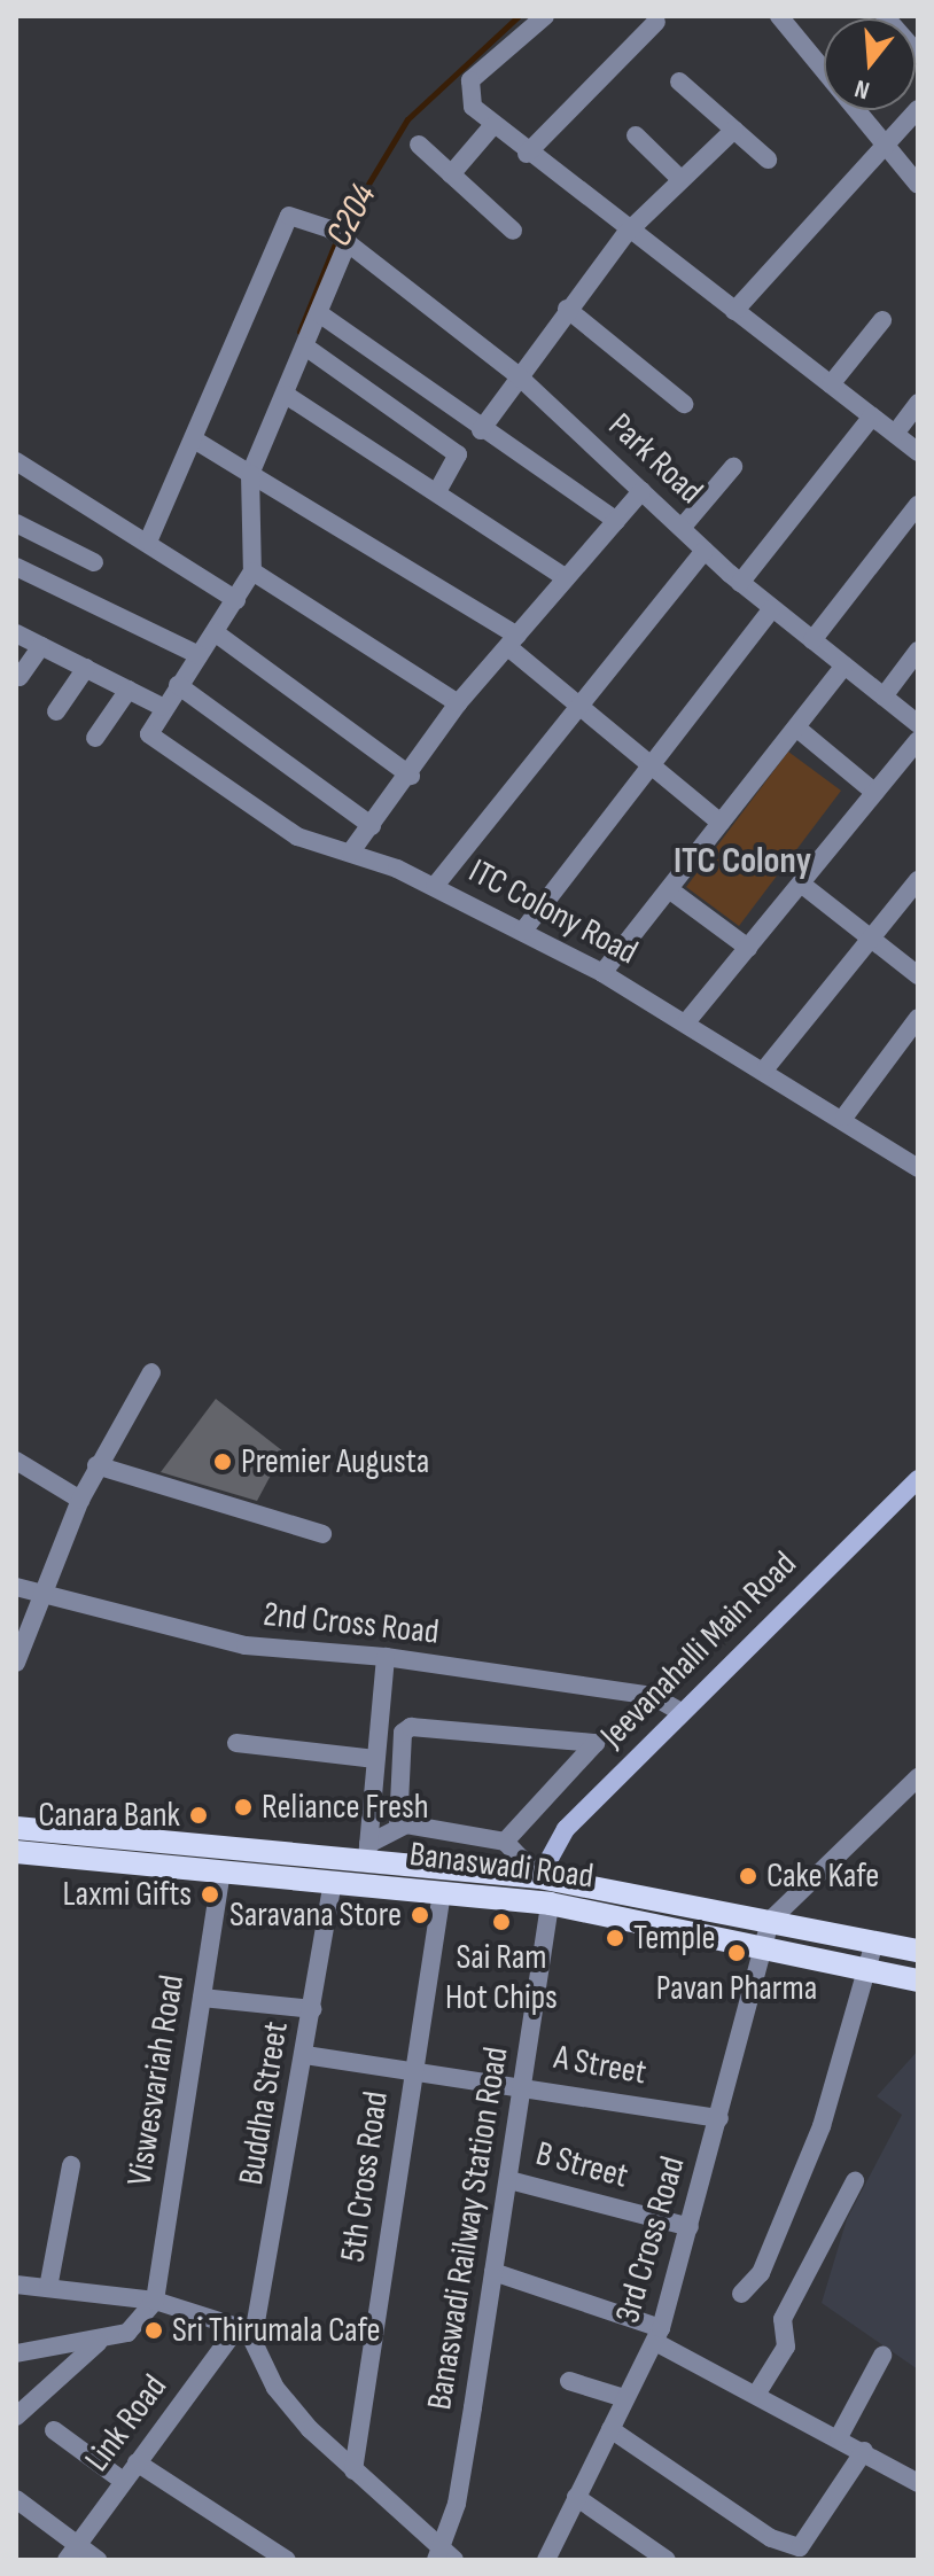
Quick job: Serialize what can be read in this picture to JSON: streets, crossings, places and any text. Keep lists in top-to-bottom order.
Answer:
{
  "streets": {
    "main road": ["Banaswadi Road"],
    "street": [
      "Park Road",
      "ITC Colony Road",
      "2nd Cross Road",
      "Jeevanahalli Main Road",
      "A Street",
      "Viswesvariah Road",
      "Buddha Street",
      "B Street",
      "5th Cross Road",
      "Banaswadi Railway Station Road",
      "3rd Cross Road",
      "Link Road"
    ]
  },
  "crossings": [
    ["2nd Cross Road", "Jeevanahalli Main Road"],
    ["Jeevanahalli Main Road", "Banaswadi Road"],
    ["Banaswadi Road", "Viswesvariah Road"],
    ["Banaswadi Road", "Buddha Street"],
    ["Banaswadi Road", "5th Cross Road"],
    ["Banaswadi Road", "Banaswadi Railway Station Road"],
    ["Banaswadi Road", "3rd Cross Road"],
    ["A Street", "Buddha Street"],
    ["A Street", "5th Cross Road"],
    ["A Street", "Banaswadi Railway Station Road"],
    ["A Street", "3rd Cross Road"],
    ["Buddha Street", "Link Road"],
    ["B Street", "Banaswadi Railway Station Road"],
    ["B Street", "3rd Cross Road"]
  ],
  "districts": ["ITC Colony"],
  "water": ["C204"],
  "places": [
    "Premier Augusta",
    "Reliance Fresh",
    "Canara Bank",
    "Cake Kafe",
    "Laxmi Gifts",
    "Saravana Store",
    "Sai Ram Hot Chips",
    "Temple",
    "Pavan Pharma",
    "Sri Thirumala Cafe"
  ],
  "north": "bottom"
}
